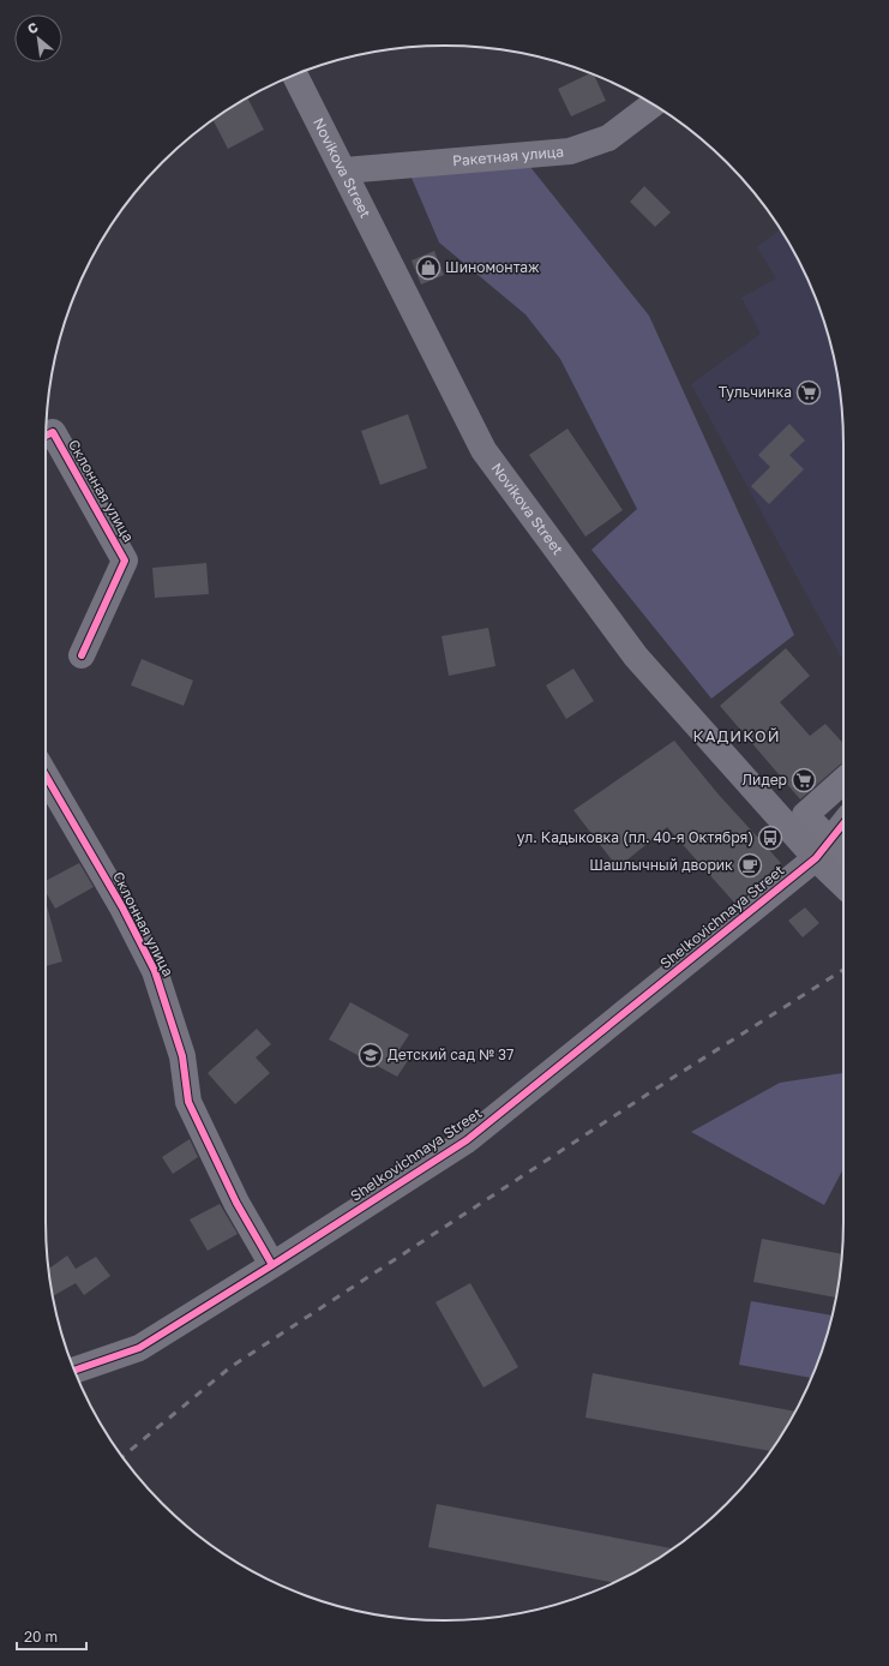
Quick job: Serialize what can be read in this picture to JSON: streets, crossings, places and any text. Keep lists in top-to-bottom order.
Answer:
{
  "streets": {
    "main road": ["Ракетная улица", "Novikova Street"],
    "street": ["Склонная улица", "Shelkovichnaya Street"]
  },
  "crossings": [
    ["Ракетная улица", "Novikova Street"],
    ["Novikova Street", "Shelkovichnaya Street"],
    ["Склонная улица", "Shelkovichnaya Street"]
  ],
  "districts": ["КАДИКОЙ"],
  "places": {
    "shop": ["Шиномонтаж"],
    "supermarket": ["Тульчинка", "Лидер"],
    "bus stop": ["ул. Кадыковка (пл. 40-я Октября)"],
    "cafe": ["Шашлычный дворик"],
    "school or university": ["Детский сад № 37"]
  },
  "scale_bar": "20 m",
  "north": "top left"
}
